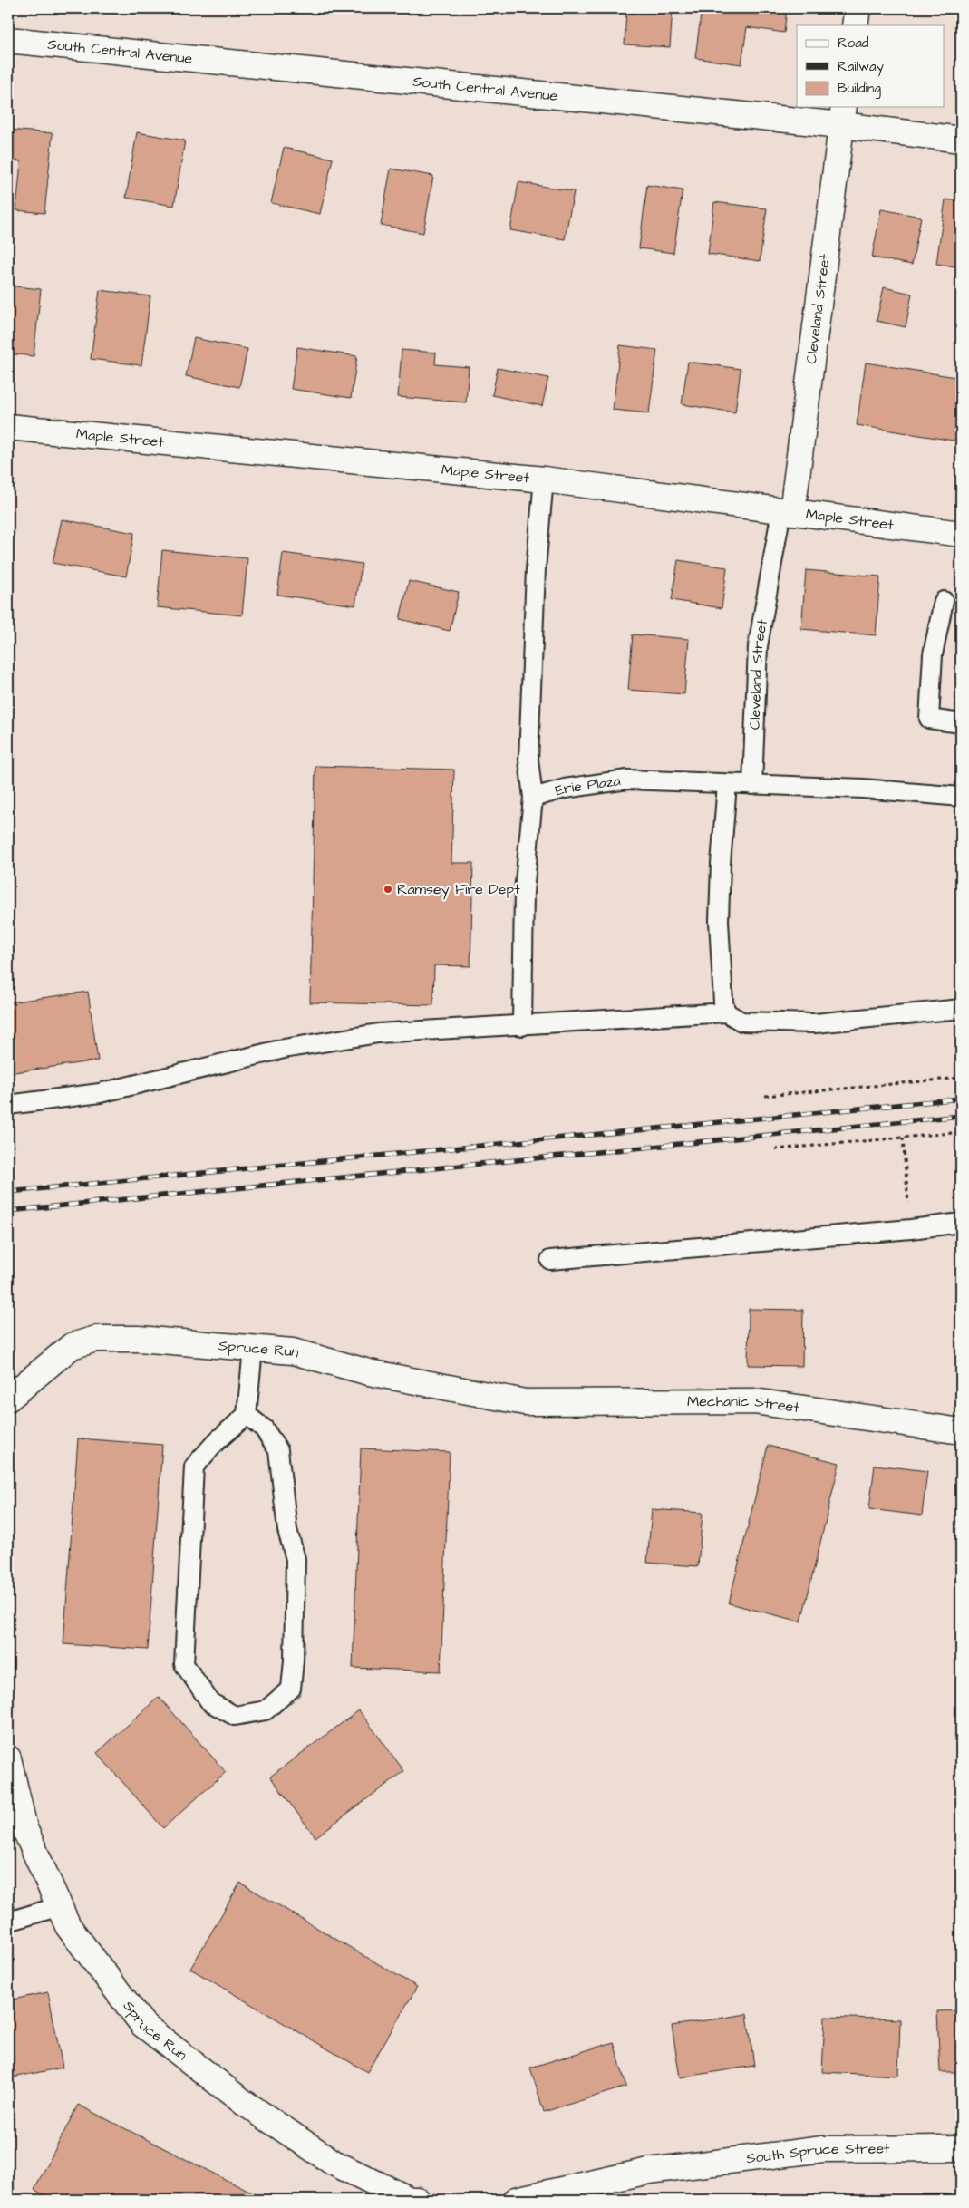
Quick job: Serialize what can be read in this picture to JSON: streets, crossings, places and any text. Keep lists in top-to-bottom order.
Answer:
{
  "streets": {
    "street": [
      "South Central Avenue",
      "Cleveland Street",
      "Maple Street",
      "Spruce Run",
      "Mechanic Street",
      "South Spruce Street"
    ],
    "lane": ["Erie Plaza"]
  },
  "crossings": [
    ["South Central Avenue", "Cleveland Street"],
    ["Cleveland Street", "Maple Street"],
    ["Cleveland Street", "Erie Plaza"],
    ["Maple Street", "Erie Plaza"],
    ["Spruce Run", "Mechanic Street"]
  ],
  "places": ["Ramsey Fire Dept"],
  "legend": ["Road", "Railway", "Building"]
}
